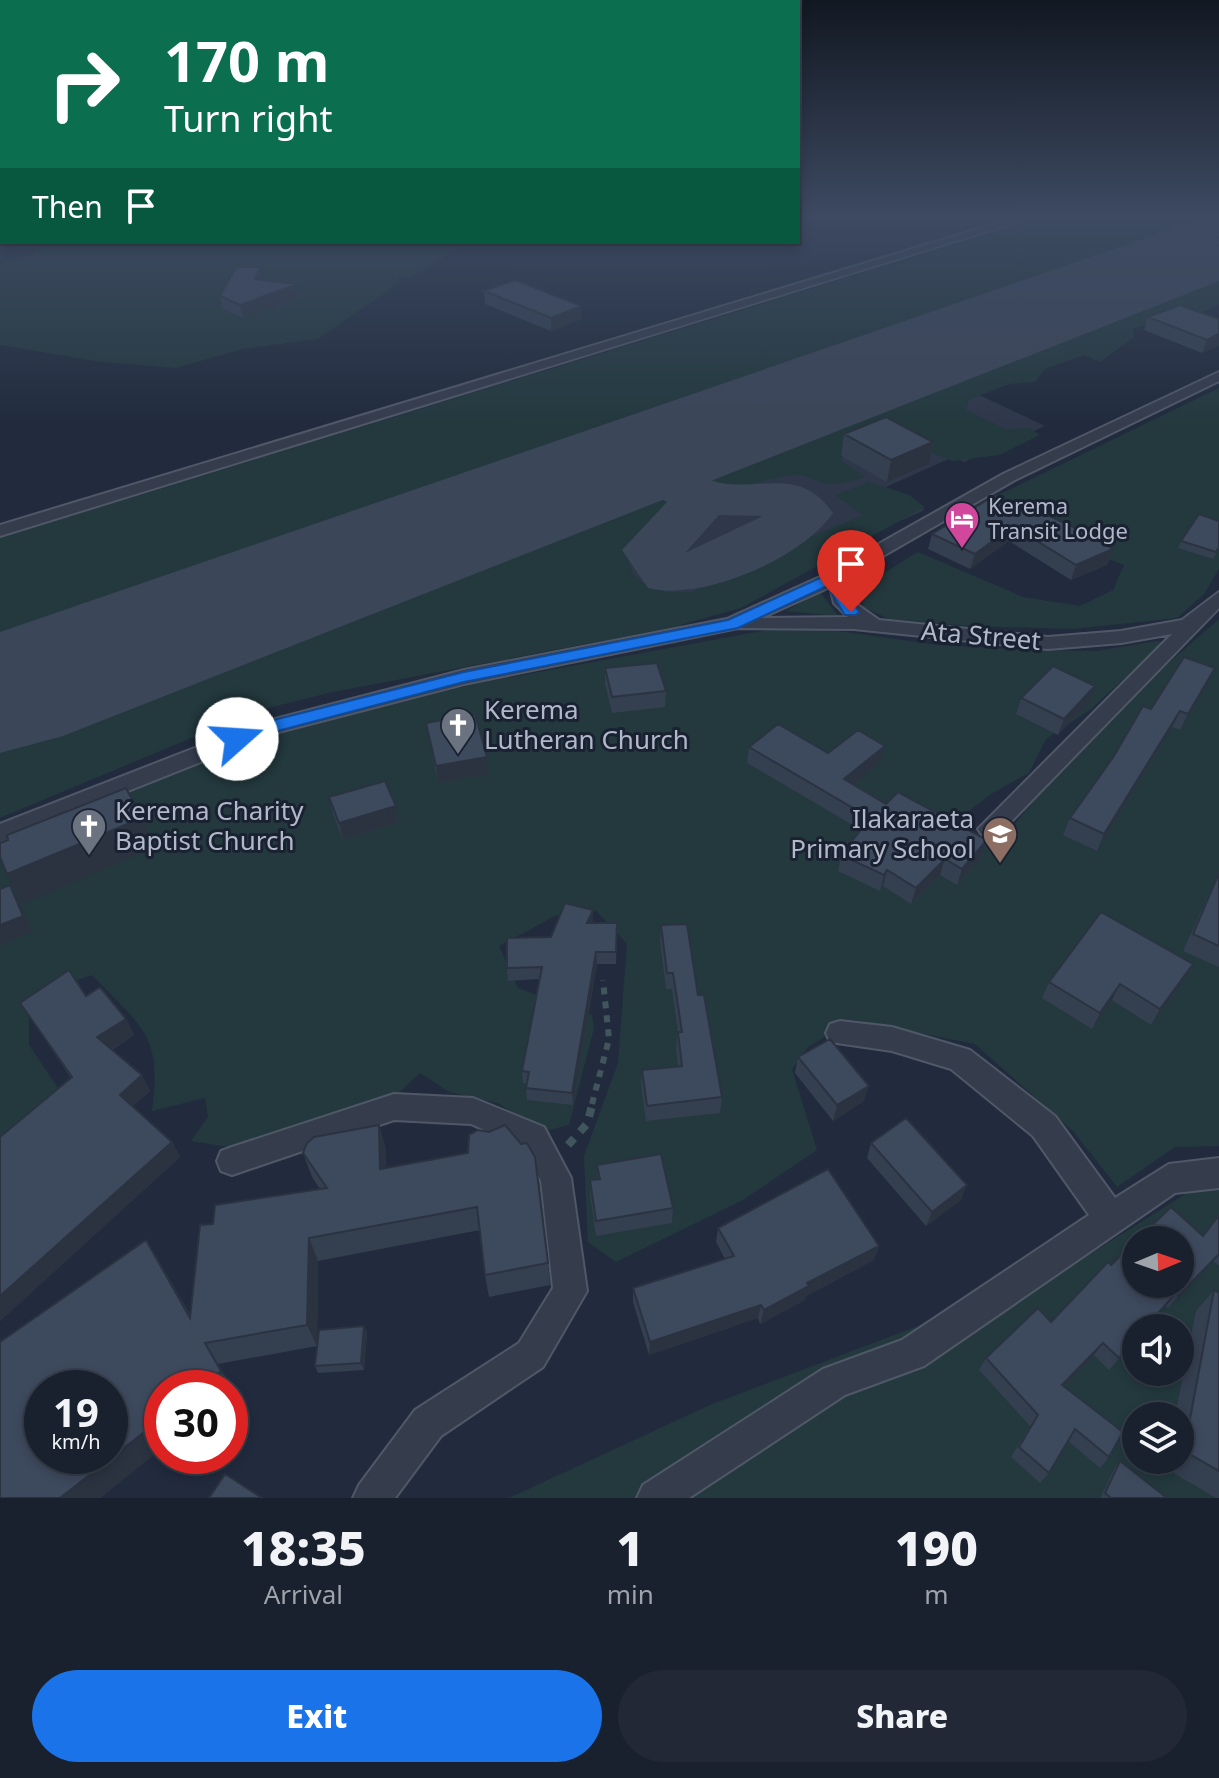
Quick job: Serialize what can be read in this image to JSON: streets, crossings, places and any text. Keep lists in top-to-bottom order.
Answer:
{
  "streets": {
    "street": ["Ata Street"]
  },
  "places": {
    "hotel": ["Kerema Transit Lodge"],
    "church": ["Kerema Lutheran Church", "Kerema Charity Baptist Church"],
    "school or university": ["Ilakaraeta Primary School"]
  },
  "north": "right",
  "page": {
    "turn": ["170 m", "Turn right"],
    "then": "Then",
    "speed": "19 km/h",
    "limit": "30",
    "eta": [
      "18:35",
      "Arrival",
      "1",
      "min",
      "190",
      "m"
    ],
    "buttons": ["Exit", "Share"]
  }
}
